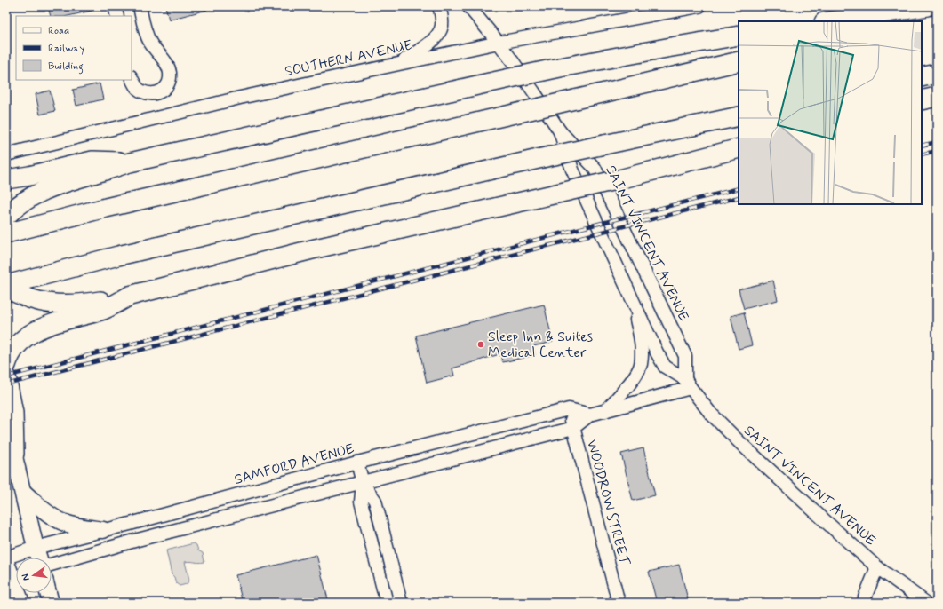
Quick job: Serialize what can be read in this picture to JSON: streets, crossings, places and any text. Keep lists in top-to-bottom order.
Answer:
{
  "streets": {
    "street": [
      "SOUTHERN AVENUE",
      "SAINT VINCENT AVENUE",
      "SAMFORD AVENUE",
      "WOODROW STREET"
    ]
  },
  "crossings": [
    ["SOUTHERN AVENUE", "SAINT VINCENT AVENUE"],
    ["SAINT VINCENT AVENUE", "SAMFORD AVENUE"],
    ["SAMFORD AVENUE", "WOODROW STREET"]
  ],
  "places": ["Sleep Inn & Suites Medical Center"],
  "legend": ["Road", "Railway", "Building"],
  "north": "left"
}
